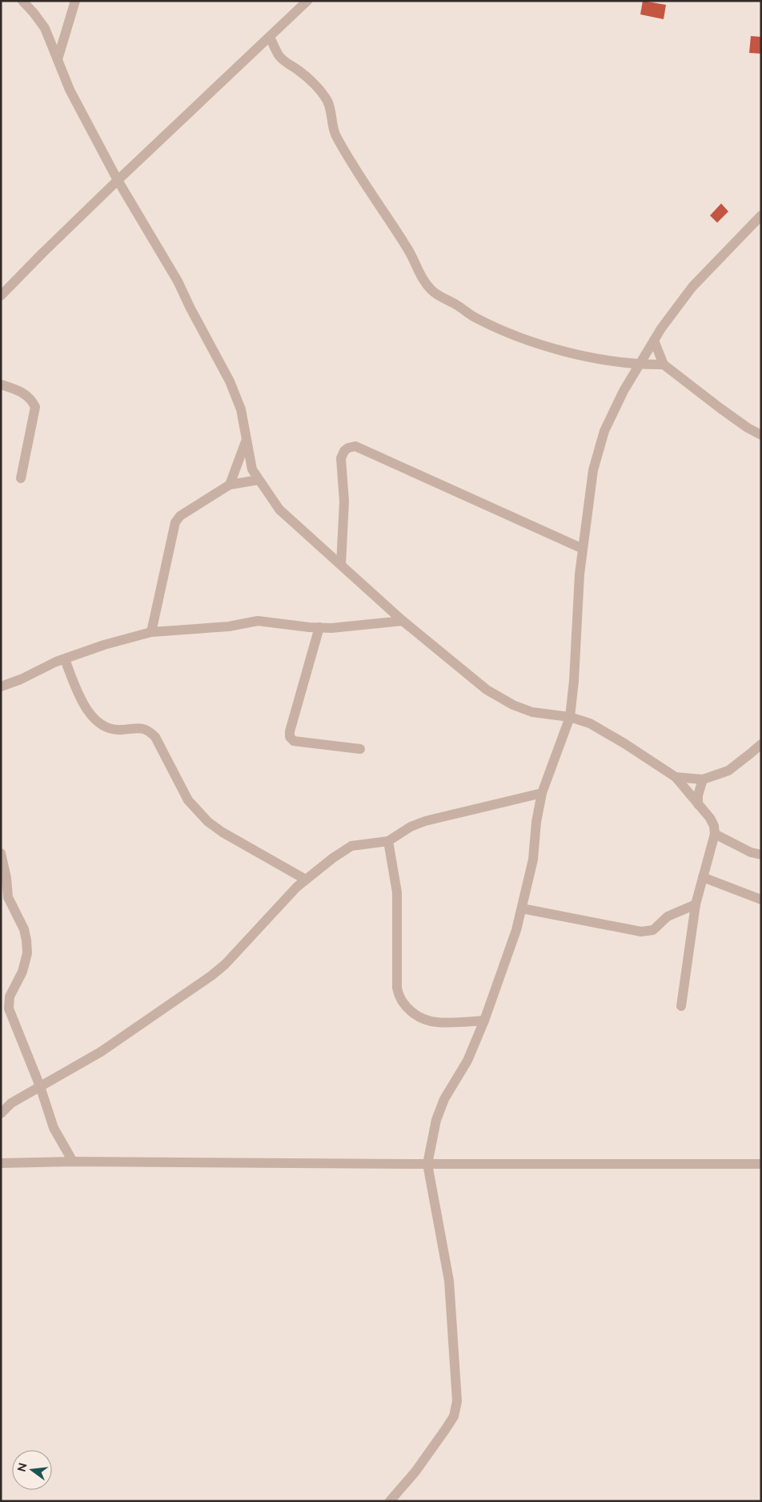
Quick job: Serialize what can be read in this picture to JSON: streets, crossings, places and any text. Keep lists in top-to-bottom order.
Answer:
{
  "north": "left"
}
